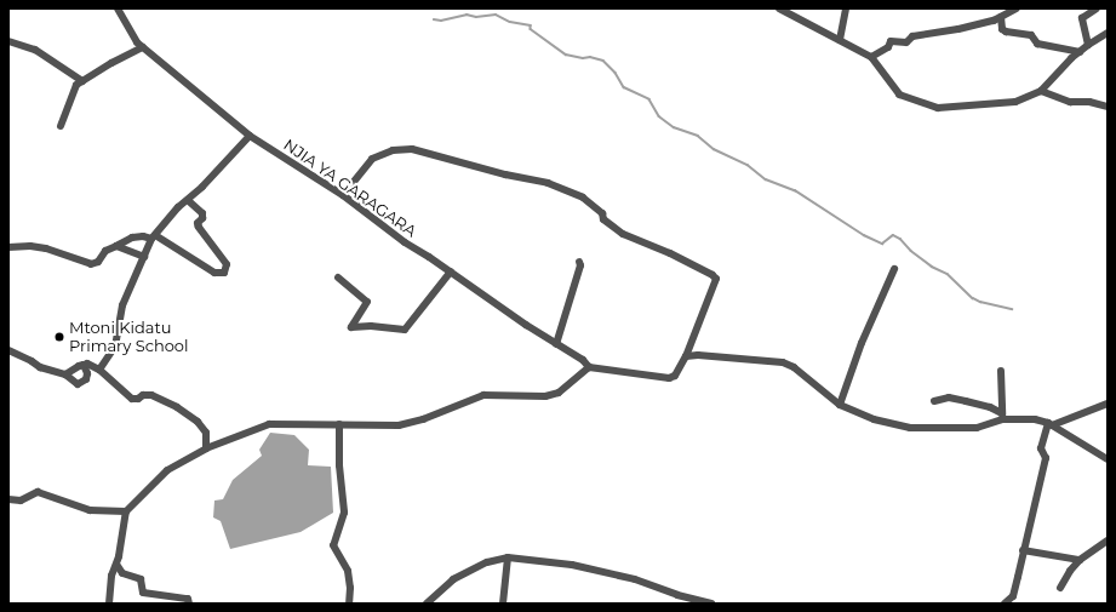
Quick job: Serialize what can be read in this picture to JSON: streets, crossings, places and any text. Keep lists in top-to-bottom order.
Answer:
{
  "streets": {
    "street": ["NJIA YA GARAGARA"]
  },
  "places": ["Mtoni Kidatu Primary School"]
}
